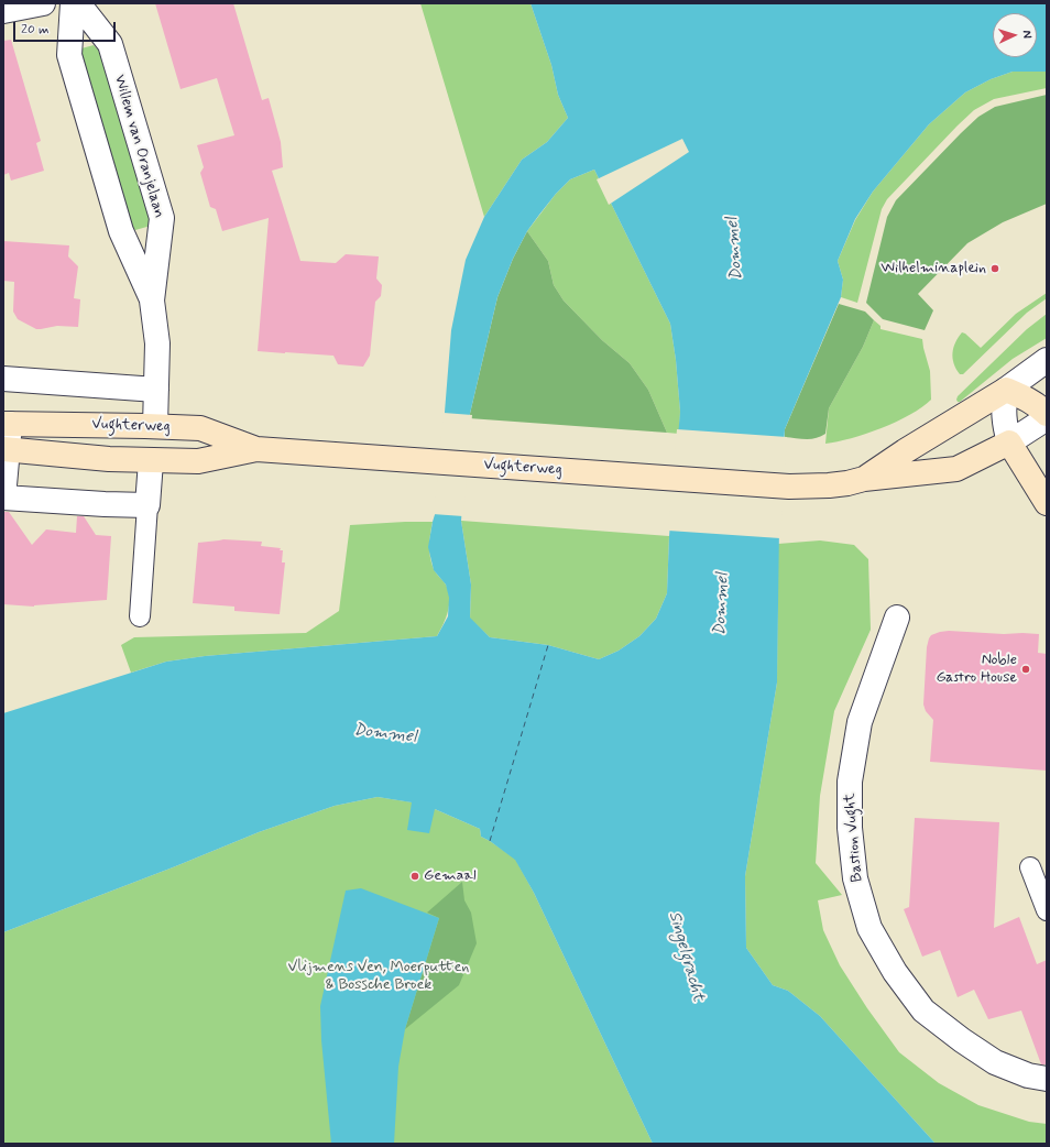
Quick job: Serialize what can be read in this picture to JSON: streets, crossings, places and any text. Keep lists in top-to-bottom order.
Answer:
{
  "streets": {
    "main road": ["Vughterweg"],
    "street": ["Willem van Oranjelaan", "Bastion Vught"]
  },
  "crossings": [
    ["Willem van Oranjelaan", "Vughterweg"]
  ],
  "water": ["Dommel", "Singelgracht"],
  "parks": ["Vlijmens Ven, Moerputten & Bossche Broek"],
  "places": ["Wilhelminaplein", "Noble Gastro House", "Gemaal"],
  "scale_bar": "20 m",
  "north": "right"
}
